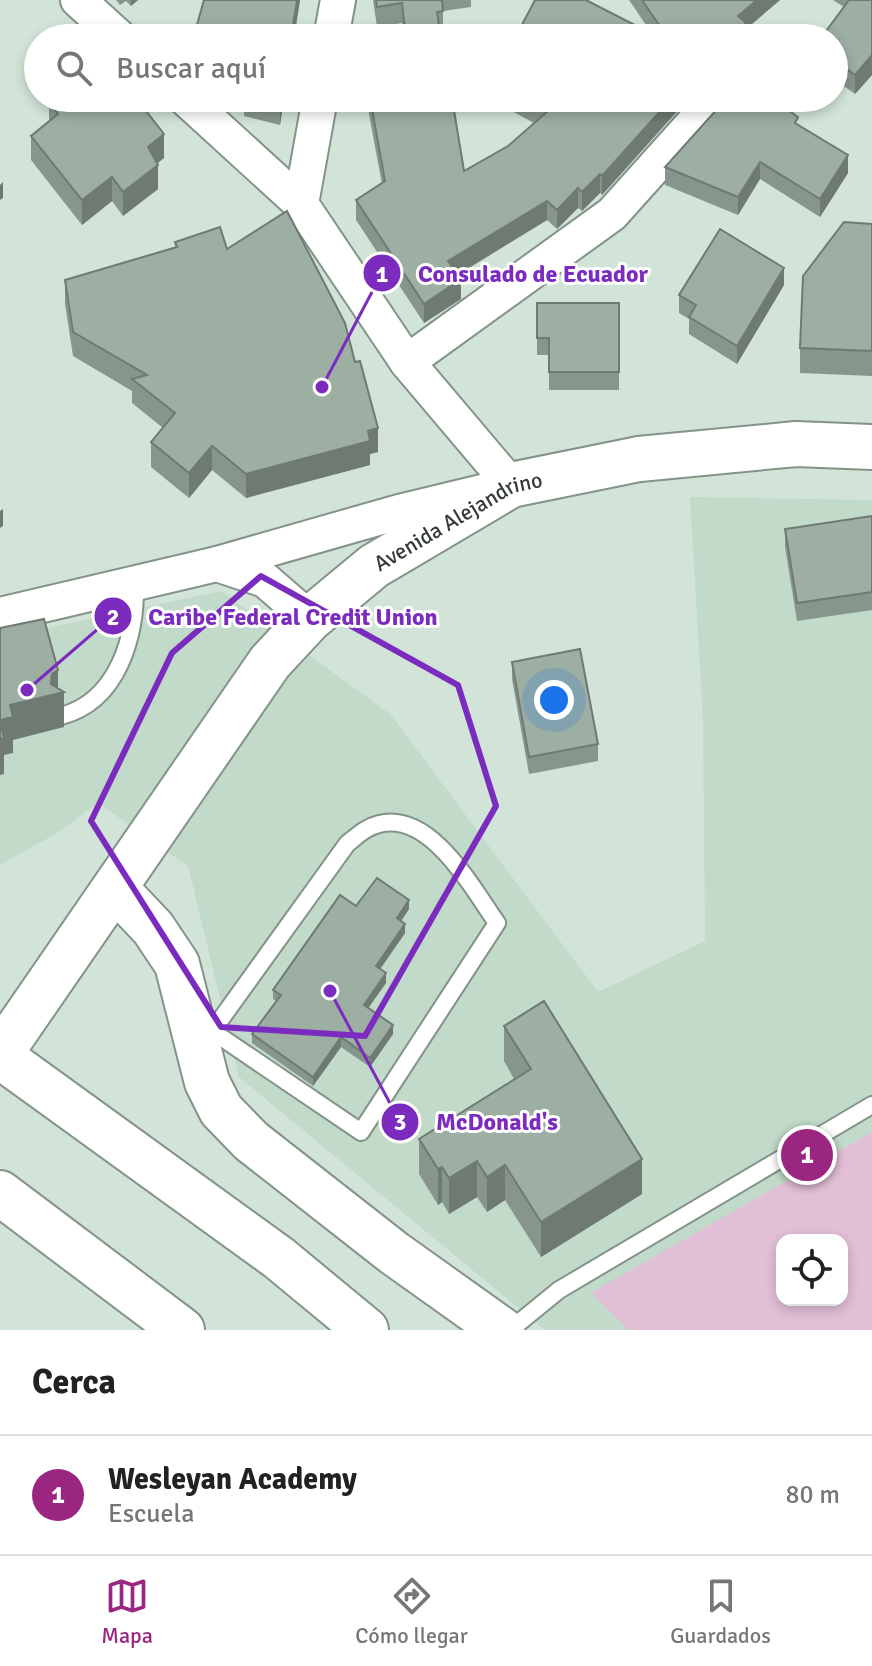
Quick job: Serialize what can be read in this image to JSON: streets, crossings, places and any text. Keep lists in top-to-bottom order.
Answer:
{
  "streets": {
    "main road": ["Avenida Alejandrino"]
  },
  "places": ["Consulado de Ecuador", "Caribe Federal Credit Union", "McDonald's"],
  "page": {
    "search": "Buscar aquí",
    "pins": "1",
    "heading": "Cerca",
    "list": [
      {
        "mark": "1",
        "name": "Wesleyan Academy",
        "note": "Escuela",
        "value": "80 m"
      }
    ],
    "nav": ["Mapa", "Cómo llegar", "Guardados"]
  }
}
